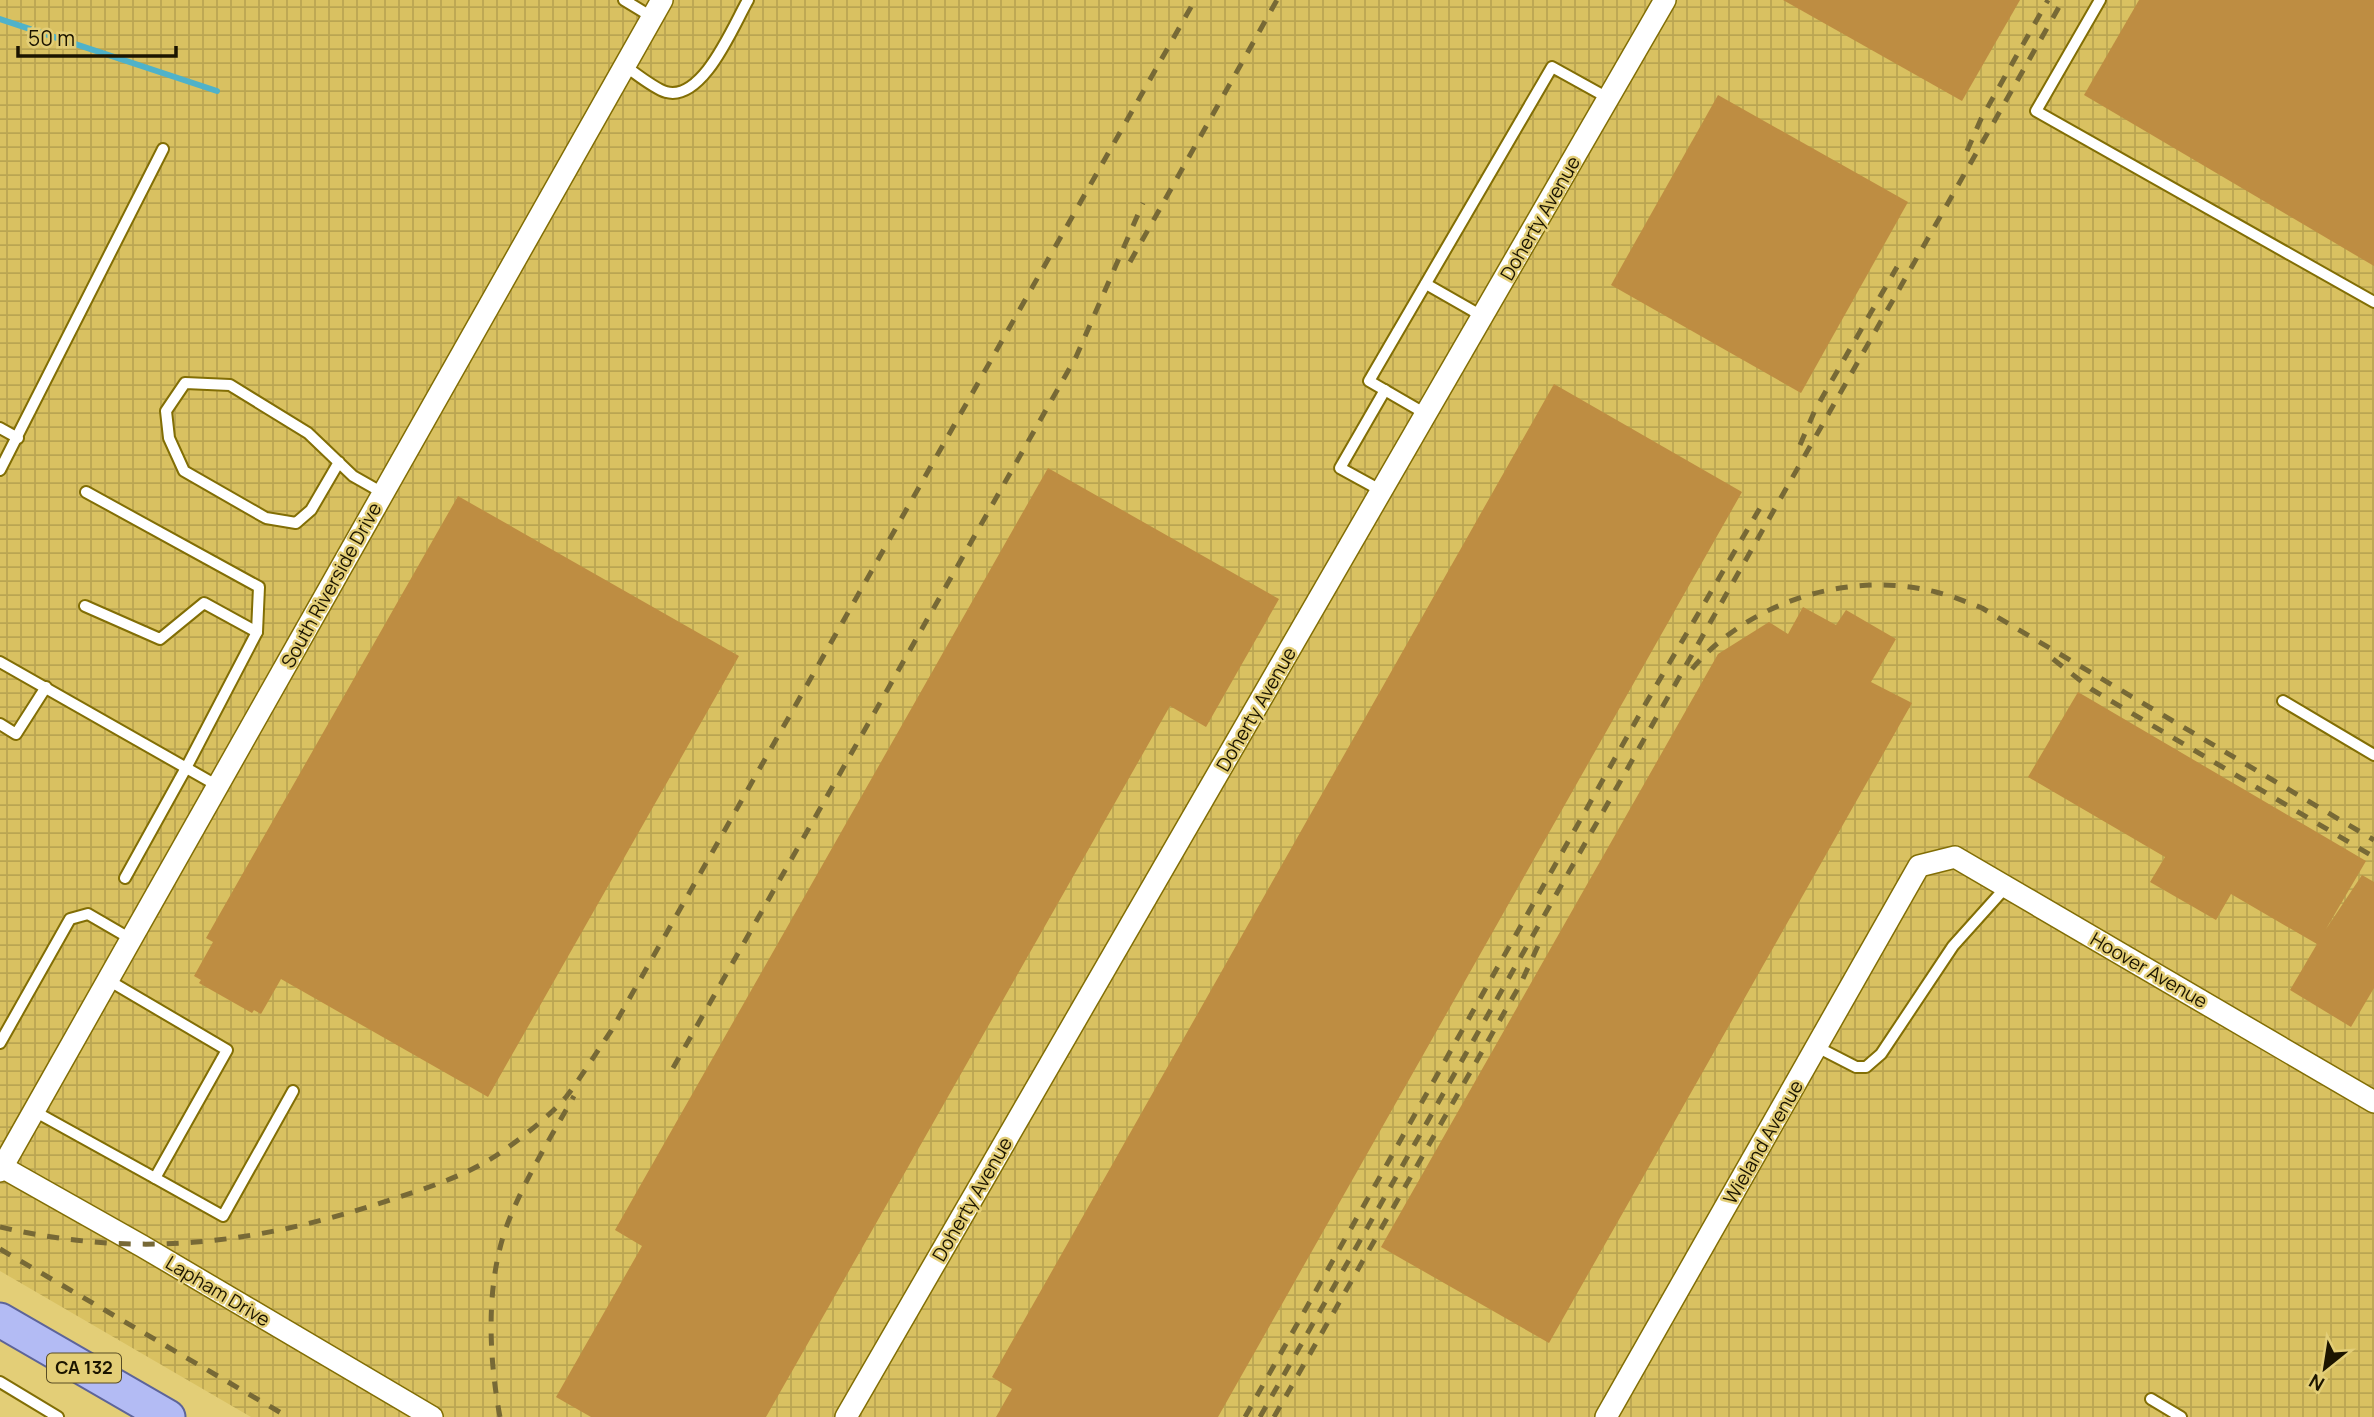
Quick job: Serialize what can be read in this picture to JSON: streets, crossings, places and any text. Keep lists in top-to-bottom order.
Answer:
{
  "streets": {
    "main road": ["CA 132"],
    "street": [
      "Doherty Avenue",
      "South Riverside Drive",
      "Hoover Avenue",
      "Wieland Avenue",
      "Lapham Drive"
    ]
  },
  "crossings": [
    ["South Riverside Drive", "Lapham Drive"],
    ["Hoover Avenue", "Wieland Avenue"]
  ],
  "scale_bar": "50 m",
  "north": "bottom left"
}
